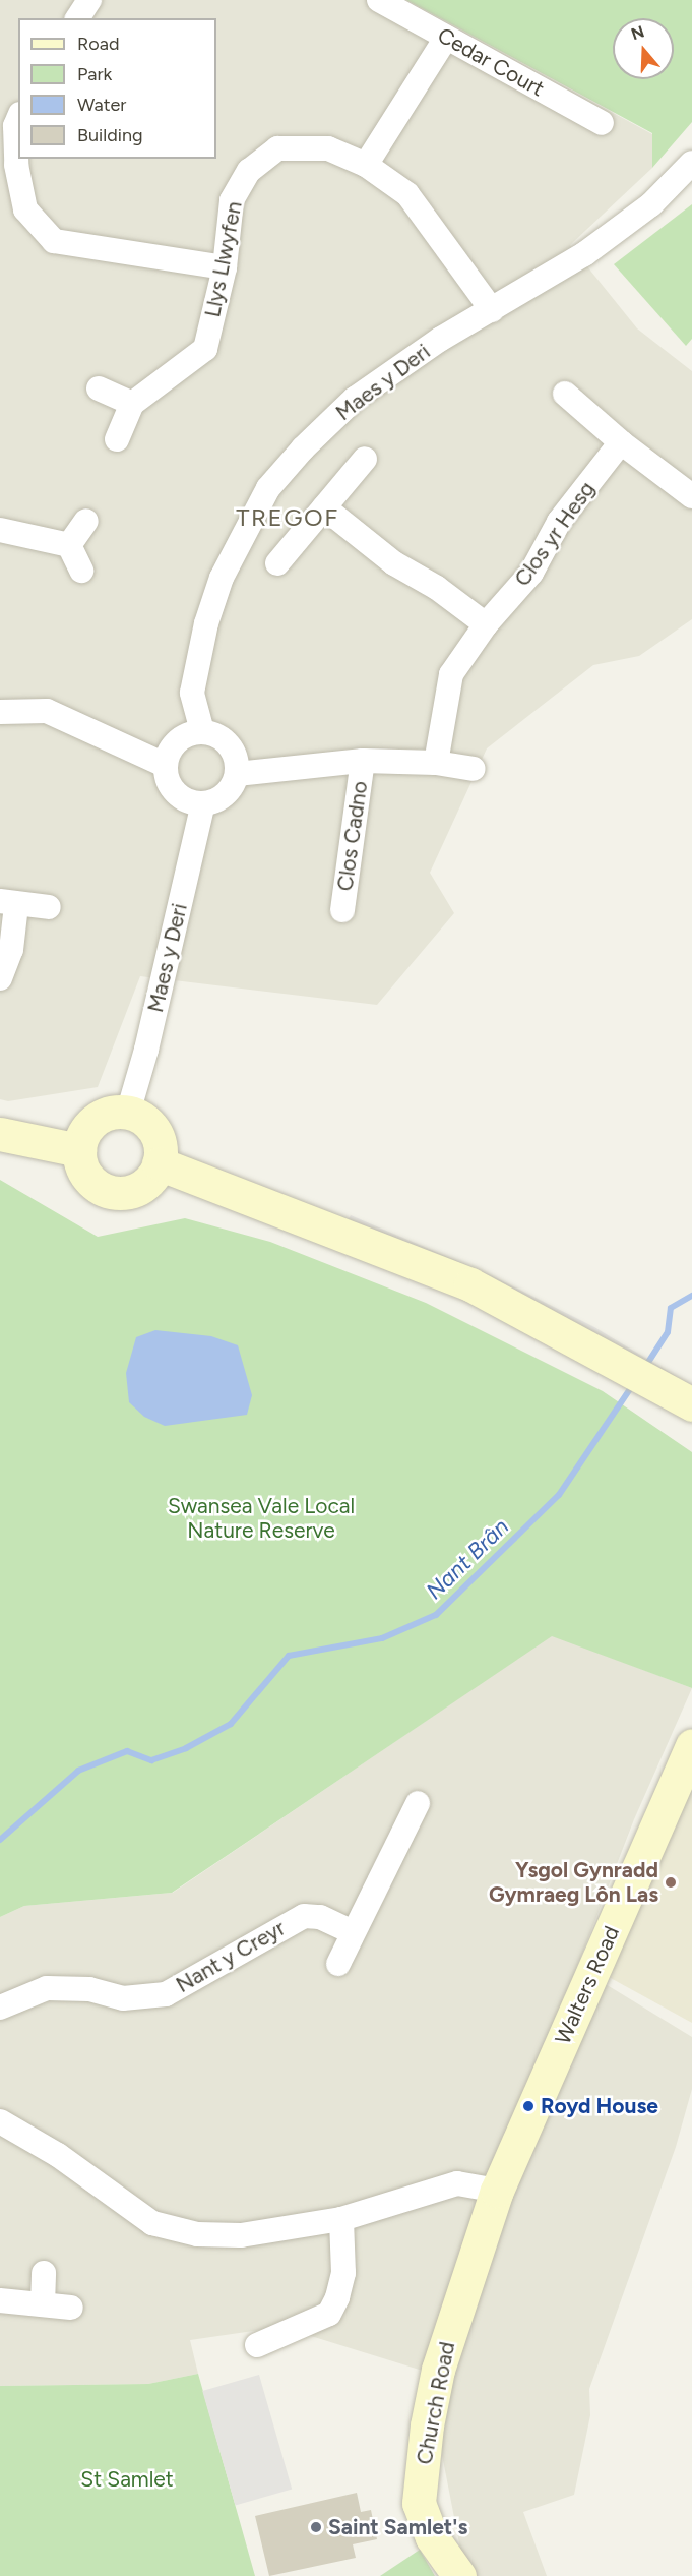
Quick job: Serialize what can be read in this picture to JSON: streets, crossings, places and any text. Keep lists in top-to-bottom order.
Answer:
{
  "streets": {
    "main road": ["Walters Road", "Church Road"],
    "street": [
      "Cedar Court",
      "Llys Llwyfen",
      "Maes y Deri",
      "Clos yr Hesg",
      "Clos Cadno",
      "Nant y Creyr"
    ]
  },
  "crossings": [
    ["Llys Llwyfen", "Maes y Deri"],
    ["Walters Road", "Church Road"]
  ],
  "districts": ["TREGOF"],
  "water": ["Nant Brân"],
  "parks": ["Swansea Vale Local Nature Reserve", "St Samlet"],
  "places": ["Ysgol Gynradd Gymraeg Lôn Las", "Royd House", "Saint Samlet's"],
  "legend": [
    "Road",
    "Park",
    "Water",
    "Building"
  ],
  "north": "top"
}
